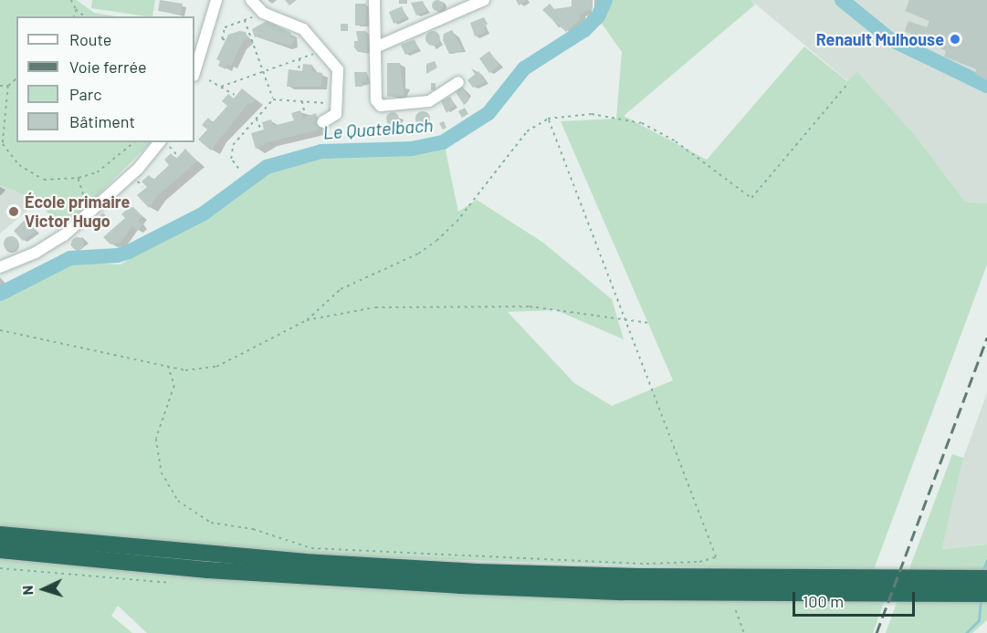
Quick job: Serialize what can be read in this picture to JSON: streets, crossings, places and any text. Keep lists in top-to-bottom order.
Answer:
{
  "water": ["Le Quatelbach"],
  "places": ["Renault Mulhouse", "École primaire Victor Hugo"],
  "legend": [
    "Route",
    "Voie ferrée",
    "Parc",
    "Bâtiment"
  ],
  "scale_bar": "100 m",
  "north": "left"
}
